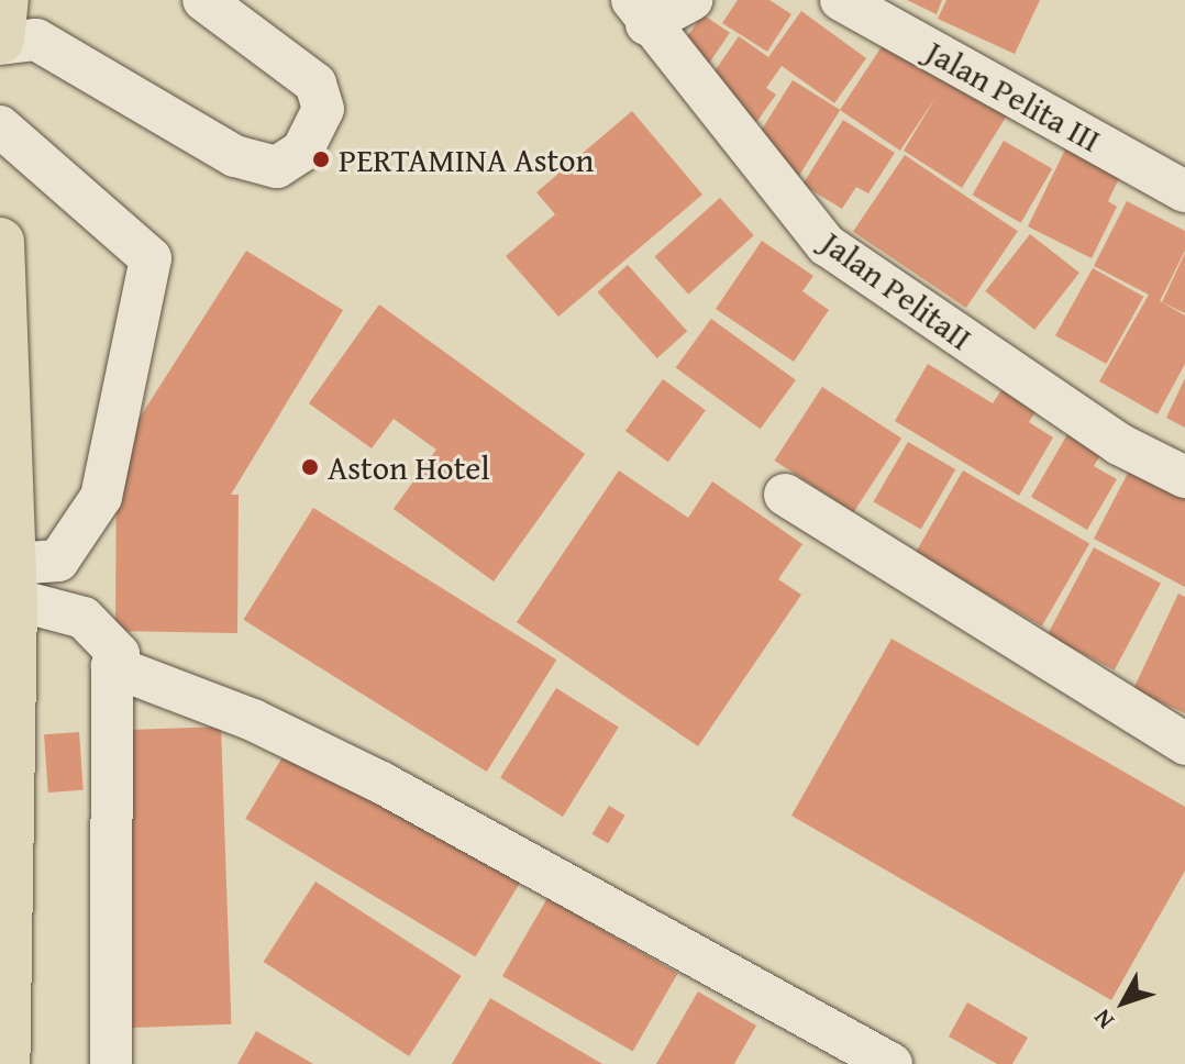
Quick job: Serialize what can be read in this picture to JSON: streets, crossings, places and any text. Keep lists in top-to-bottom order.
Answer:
{
  "streets": {
    "street": ["Jalan Pelita III", "Jalan PelitaII"]
  },
  "places": ["PERTAMINA Aston", "Aston Hotel"],
  "north": "bottom left"
}
